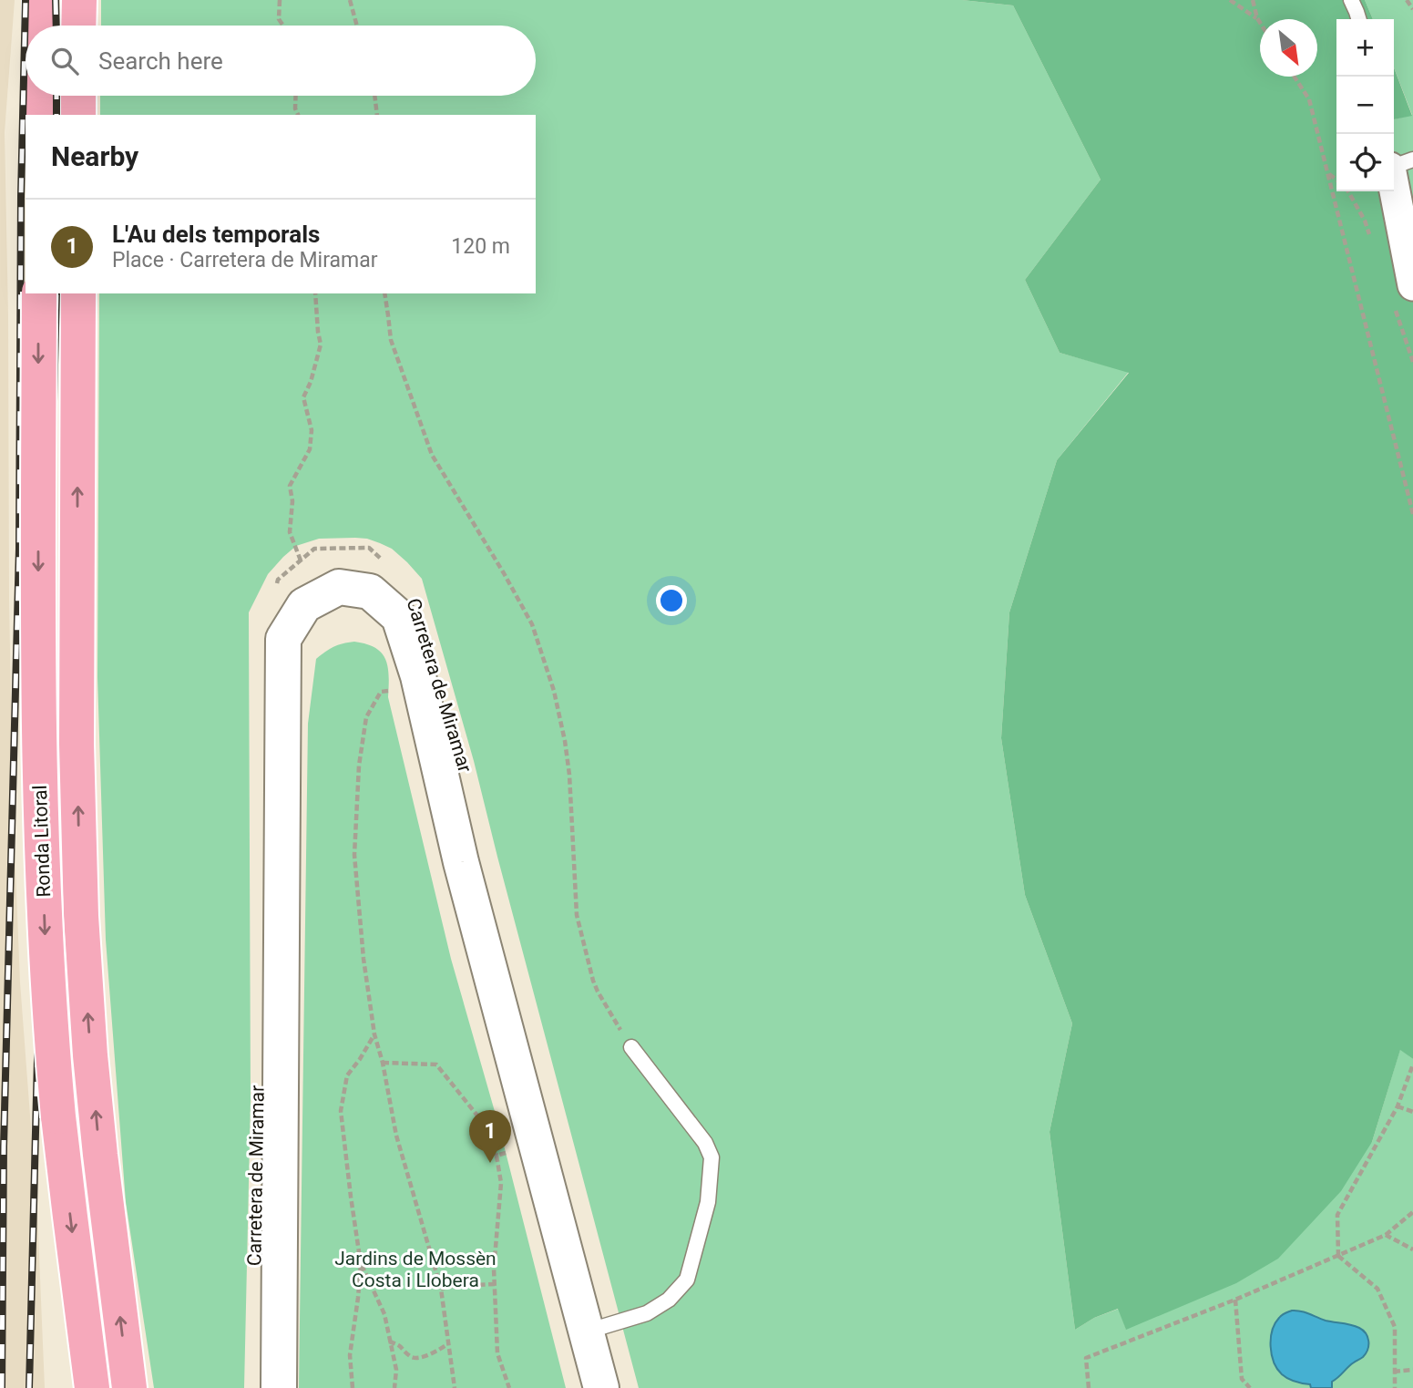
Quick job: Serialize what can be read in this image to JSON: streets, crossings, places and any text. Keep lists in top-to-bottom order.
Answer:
{
  "streets": {
    "highway": ["Ronda Litoral"],
    "street": ["Carretera de Miramar"]
  },
  "parks": ["Jardins de Mossèn Costa i Llobera"],
  "north": "bottom right",
  "page": {
    "map_buttons": ["+", "−"],
    "search": "Search here",
    "heading": "Nearby",
    "list": [
      {
        "mark": "1",
        "name": "L'Au dels temporals",
        "note": "Place · Carretera de Miramar",
        "value": "120 m"
      }
    ],
    "pins": "1"
  }
}
